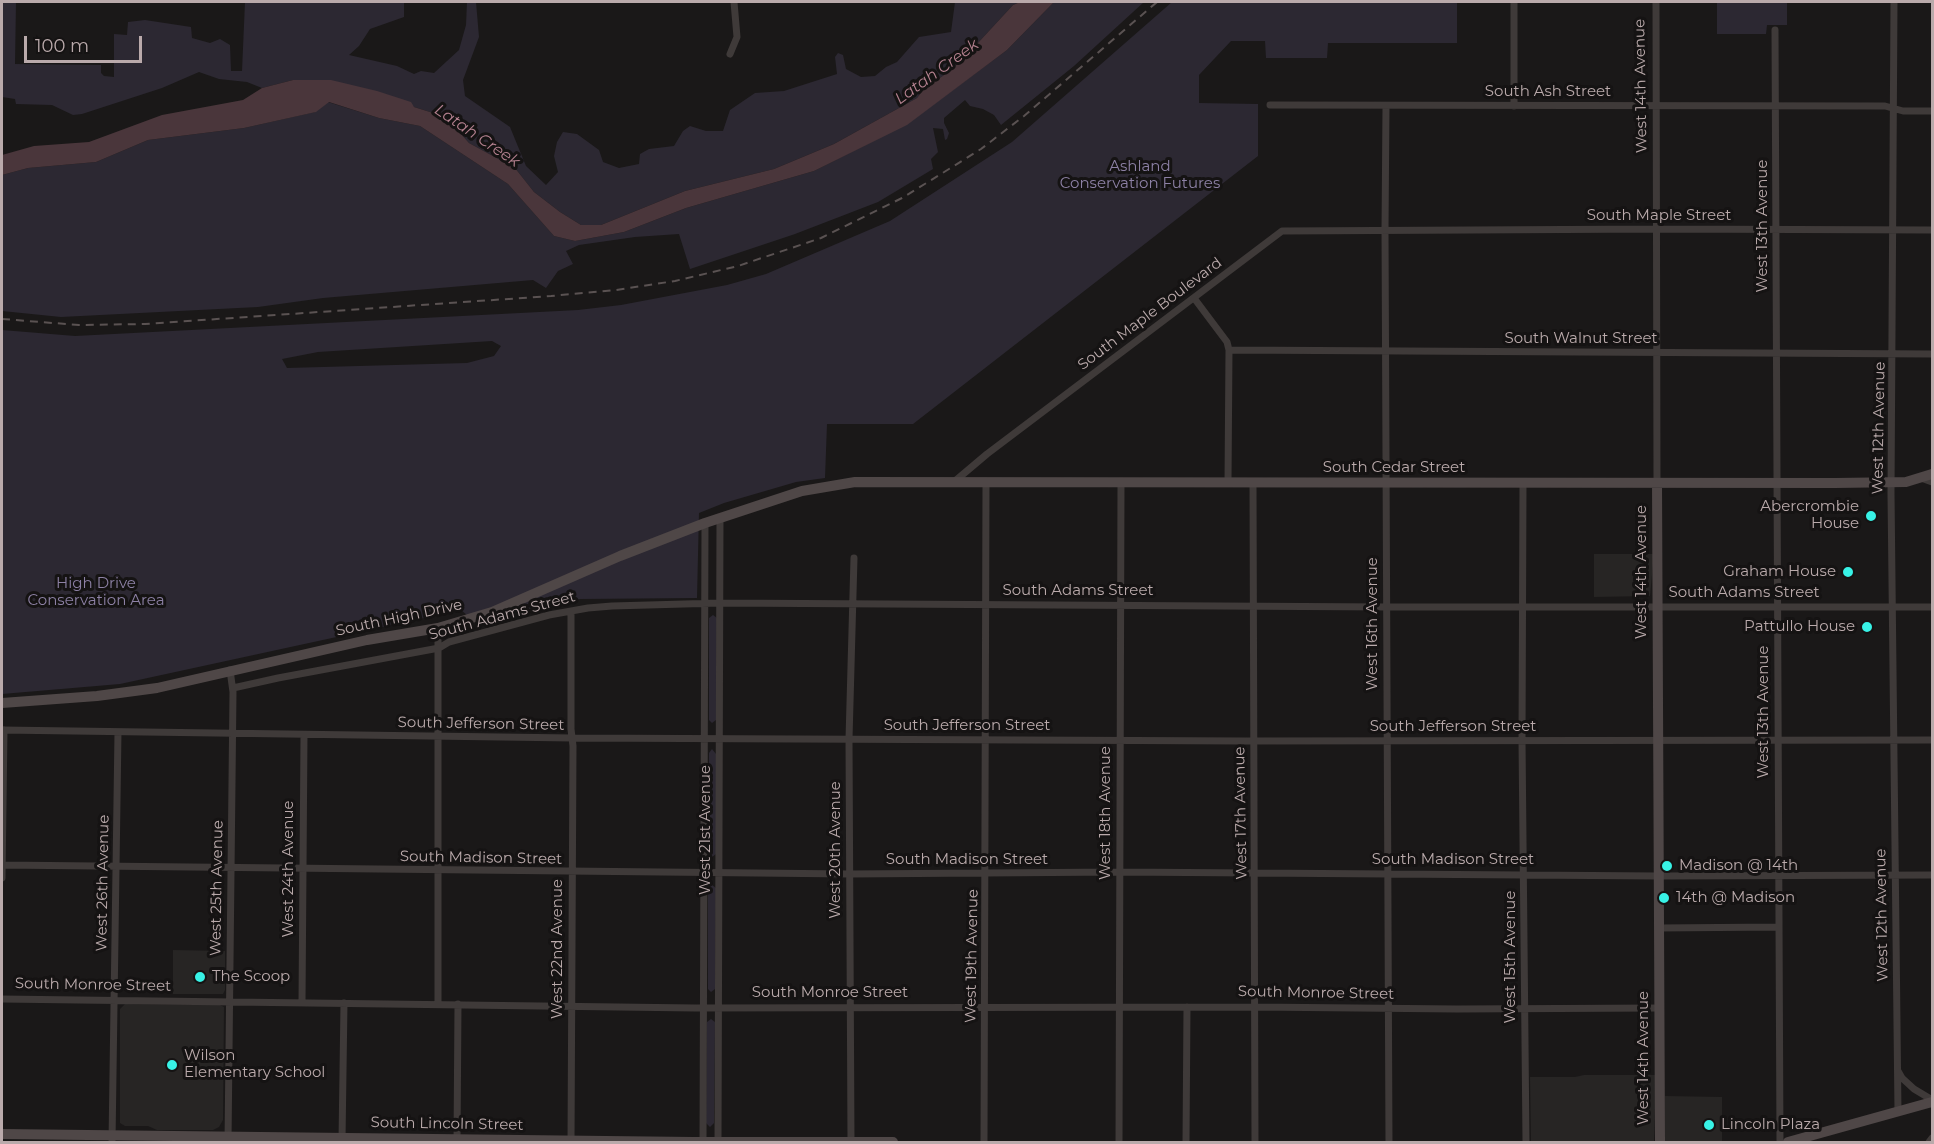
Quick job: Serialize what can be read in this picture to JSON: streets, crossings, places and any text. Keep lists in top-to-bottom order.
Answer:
{
  "streets": {
    "main road": [
      "West 14th Avenue",
      "South Cedar Street",
      "South High Drive",
      "South Lincoln Street"
    ],
    "street": [
      "South Ash Street",
      "South Maple Street",
      "West 13th Avenue",
      "South Maple Boulevard",
      "South Walnut Street",
      "West 12th Avenue",
      "South Adams Street",
      "West 16th Avenue",
      "South Jefferson Street",
      "West 18th Avenue",
      "West 17th Avenue",
      "West 21st Avenue",
      "West 20th Avenue",
      "South Madison Street",
      "West 24th Avenue",
      "West 26th Avenue",
      "West 25th Avenue",
      "West 22nd Avenue",
      "West 19th Avenue",
      "West 15th Avenue",
      "South Monroe Street"
    ]
  },
  "crossings": [
    ["West 14th Avenue", "South Ash Street"],
    ["West 14th Avenue", "South Maple Street"],
    ["West 14th Avenue", "South Walnut Street"],
    ["West 14th Avenue", "South Cedar Street"],
    ["West 14th Avenue", "South Adams Street"],
    ["West 14th Avenue", "South Jefferson Street"],
    ["West 14th Avenue", "South Madison Street"],
    ["West 14th Avenue", "South Monroe Street"],
    ["South Ash Street", "West 13th Avenue"],
    ["South Ash Street", "West 12th Avenue"],
    ["South Ash Street", "West 16th Avenue"],
    ["South Maple Street", "West 13th Avenue"],
    ["South Maple Street", "South Maple Boulevard"],
    ["South Maple Street", "West 12th Avenue"],
    ["South Maple Street", "West 16th Avenue"],
    ["West 13th Avenue", "South Walnut Street"],
    ["West 13th Avenue", "South Cedar Street"],
    ["West 13th Avenue", "South Adams Street"],
    ["West 13th Avenue", "South Jefferson Street"],
    ["West 13th Avenue", "South Madison Street"],
    ["South Maple Boulevard", "South Cedar Street"],
    ["South Maple Boulevard", "West 16th Avenue"],
    ["South Walnut Street", "West 12th Avenue"],
    ["South Walnut Street", "West 16th Avenue"],
    ["West 12th Avenue", "South Cedar Street"],
    ["West 12th Avenue", "South Adams Street"],
    ["West 12th Avenue", "South Jefferson Street"],
    ["West 12th Avenue", "South Madison Street"],
    ["South Cedar Street", "South High Drive"],
    ["South Cedar Street", "West 16th Avenue"],
    ["South Cedar Street", "West 18th Avenue"],
    ["South Cedar Street", "West 17th Avenue"],
    ["South Cedar Street", "West 19th Avenue"],
    ["South Cedar Street", "West 15th Avenue"],
    ["South Adams Street", "West 16th Avenue"],
    ["South Adams Street", "West 18th Avenue"],
    ["South Adams Street", "West 17th Avenue"],
    ["South Adams Street", "West 21st Avenue"],
    ["South Adams Street", "West 20th Avenue"],
    ["South Adams Street", "West 25th Avenue"],
    ["South Adams Street", "West 22nd Avenue"],
    ["South Adams Street", "West 19th Avenue"],
    ["South Adams Street", "West 15th Avenue"],
    ["South High Drive", "West 21st Avenue"],
    ["South High Drive", "West 25th Avenue"],
    ["West 16th Avenue", "South Jefferson Street"],
    ["West 16th Avenue", "South Madison Street"],
    ["West 16th Avenue", "South Monroe Street"],
    ["South Jefferson Street", "West 18th Avenue"],
    ["South Jefferson Street", "West 17th Avenue"],
    ["South Jefferson Street", "West 21st Avenue"],
    ["South Jefferson Street", "West 20th Avenue"],
    ["South Jefferson Street", "West 24th Avenue"],
    ["South Jefferson Street", "West 26th Avenue"],
    ["South Jefferson Street", "West 25th Avenue"],
    ["South Jefferson Street", "West 22nd Avenue"],
    ["South Jefferson Street", "West 19th Avenue"],
    ["South Jefferson Street", "West 15th Avenue"],
    ["West 18th Avenue", "South Madison Street"],
    ["West 18th Avenue", "South Monroe Street"],
    ["West 17th Avenue", "South Madison Street"],
    ["West 17th Avenue", "South Monroe Street"],
    ["West 21st Avenue", "South Madison Street"],
    ["West 21st Avenue", "South Monroe Street"],
    ["West 21st Avenue", "South Lincoln Street"],
    ["West 20th Avenue", "South Madison Street"],
    ["West 20th Avenue", "South Monroe Street"],
    ["West 20th Avenue", "South Lincoln Street"],
    ["South Madison Street", "West 24th Avenue"],
    ["South Madison Street", "West 26th Avenue"],
    ["South Madison Street", "West 25th Avenue"],
    ["South Madison Street", "West 22nd Avenue"],
    ["South Madison Street", "West 19th Avenue"],
    ["South Madison Street", "West 15th Avenue"],
    ["West 24th Avenue", "South Monroe Street"],
    ["West 26th Avenue", "South Monroe Street"],
    ["West 26th Avenue", "South Lincoln Street"],
    ["West 25th Avenue", "South Monroe Street"],
    ["West 25th Avenue", "South Lincoln Street"],
    ["West 22nd Avenue", "South Monroe Street"],
    ["West 22nd Avenue", "South Lincoln Street"],
    ["West 19th Avenue", "South Monroe Street"],
    ["West 15th Avenue", "South Monroe Street"]
  ],
  "water": ["Latah Creek"],
  "parks": ["Ashland Conservation Futures", "High Drive Conservation Area"],
  "places": [
    "Abercrombie House",
    "Graham House",
    "Pattullo House",
    "Madison @ 14th",
    "14th @ Madison",
    "The Scoop",
    "Wilson Elementary School",
    "Lincoln Plaza"
  ],
  "scale_bar": "100 m"
}
